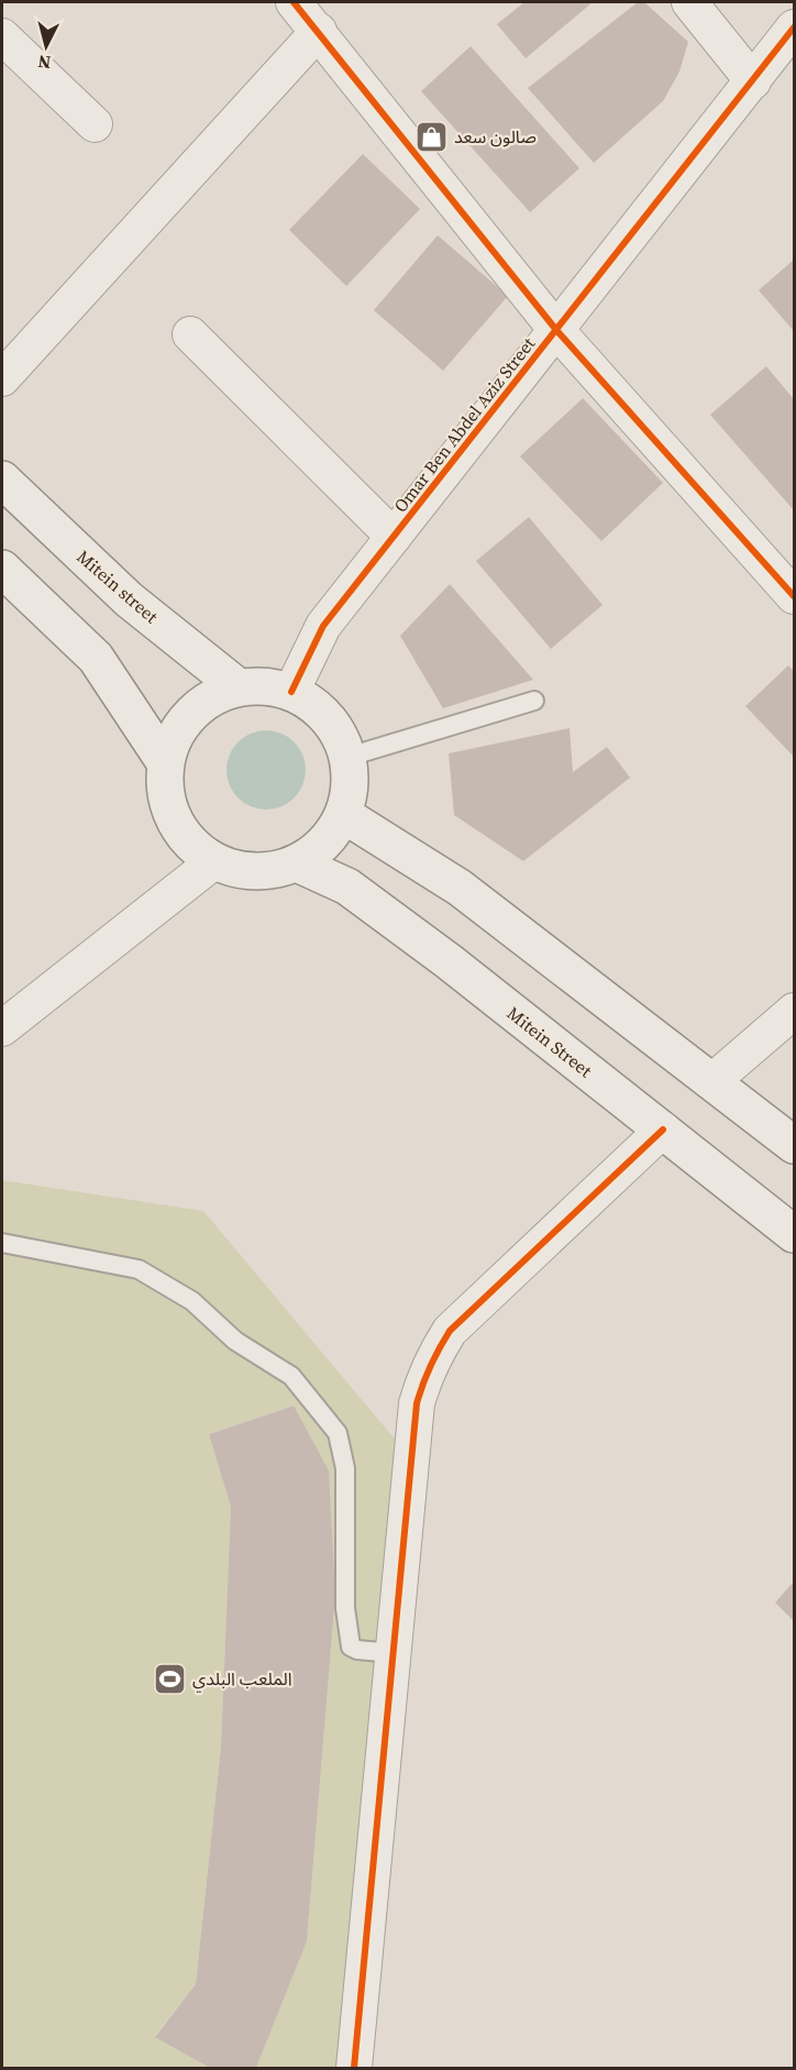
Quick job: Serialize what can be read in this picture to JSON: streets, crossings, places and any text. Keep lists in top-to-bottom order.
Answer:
{
  "streets": {
    "street": ["Omar Ben Abdel Aziz Street", "Mitein street", "Mitein Street"]
  },
  "crossings": [
    ["Omar Ben Abdel Aziz Street", "Mitein street"],
    ["Omar Ben Abdel Aziz Street", "Mitein Street"],
    ["Mitein street", "Mitein Street"]
  ],
  "places": {
    "shop": ["صالون سعد"],
    "sports": ["الملعب البلدي"]
  },
  "north": "bottom"
}
